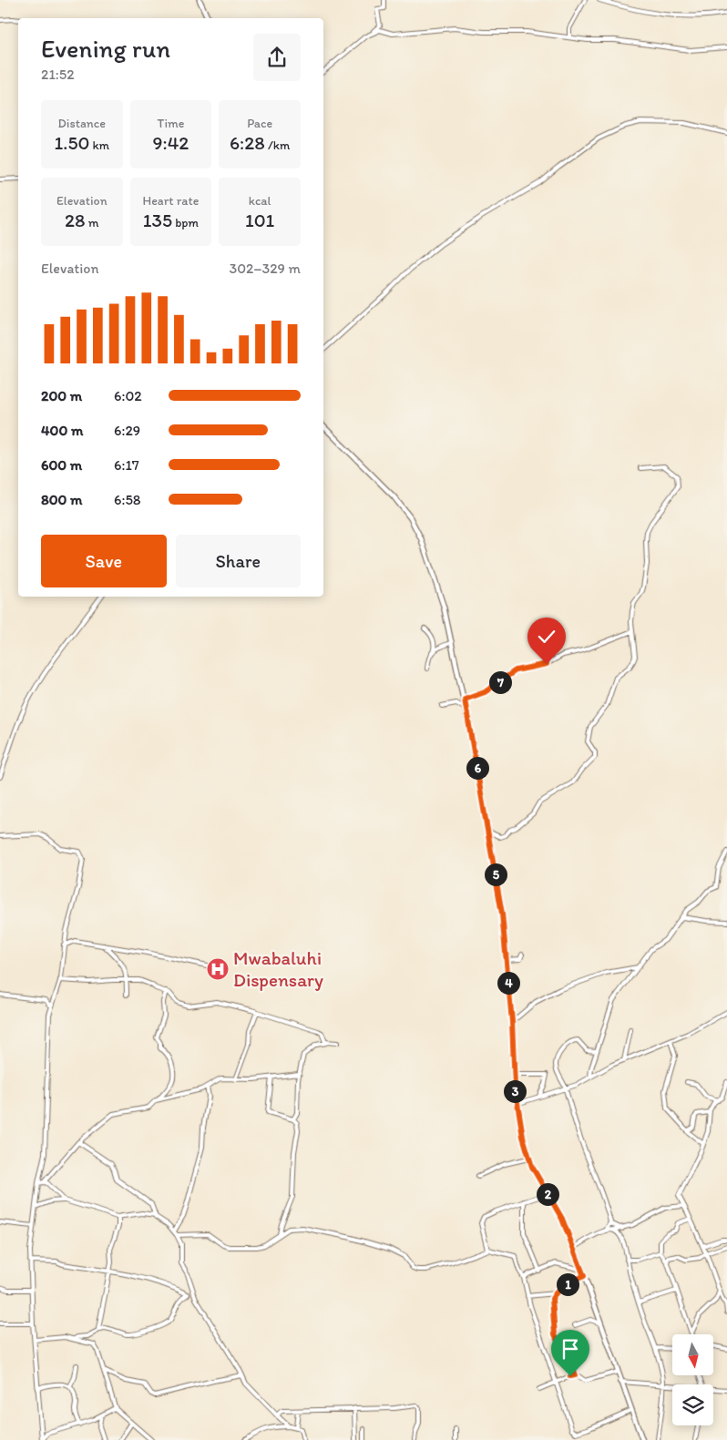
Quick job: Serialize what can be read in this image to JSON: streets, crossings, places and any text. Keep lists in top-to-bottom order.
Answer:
{
  "places": {
    "hospital": ["Mwabaluhi Dispensary"]
  },
  "north": "bottom",
  "page": {
    "heading": ["Evening run", "21:52"],
    "stats": [
      ["Distance", "1.50 km"],
      ["Time", "9:42"],
      ["Pace", "6:28 /km"],
      ["Elevation", "28 m"],
      ["Heart rate", "135 bpm"],
      ["kcal", "101"]
    ],
    "chart": ["Elevation", "302–329 m"],
    "list": [
      {
        "name": "200 m",
        "note": "6:02"
      },
      {
        "name": "400 m",
        "note": "6:29"
      },
      {
        "name": "600 m",
        "note": "6:17"
      },
      {
        "name": "800 m",
        "note": "6:58"
      }
    ],
    "buttons": ["Save", "Share"],
    "pins": [
      "7",
      "6",
      "5",
      "4",
      "3",
      "2",
      "1"
    ]
  }
}
